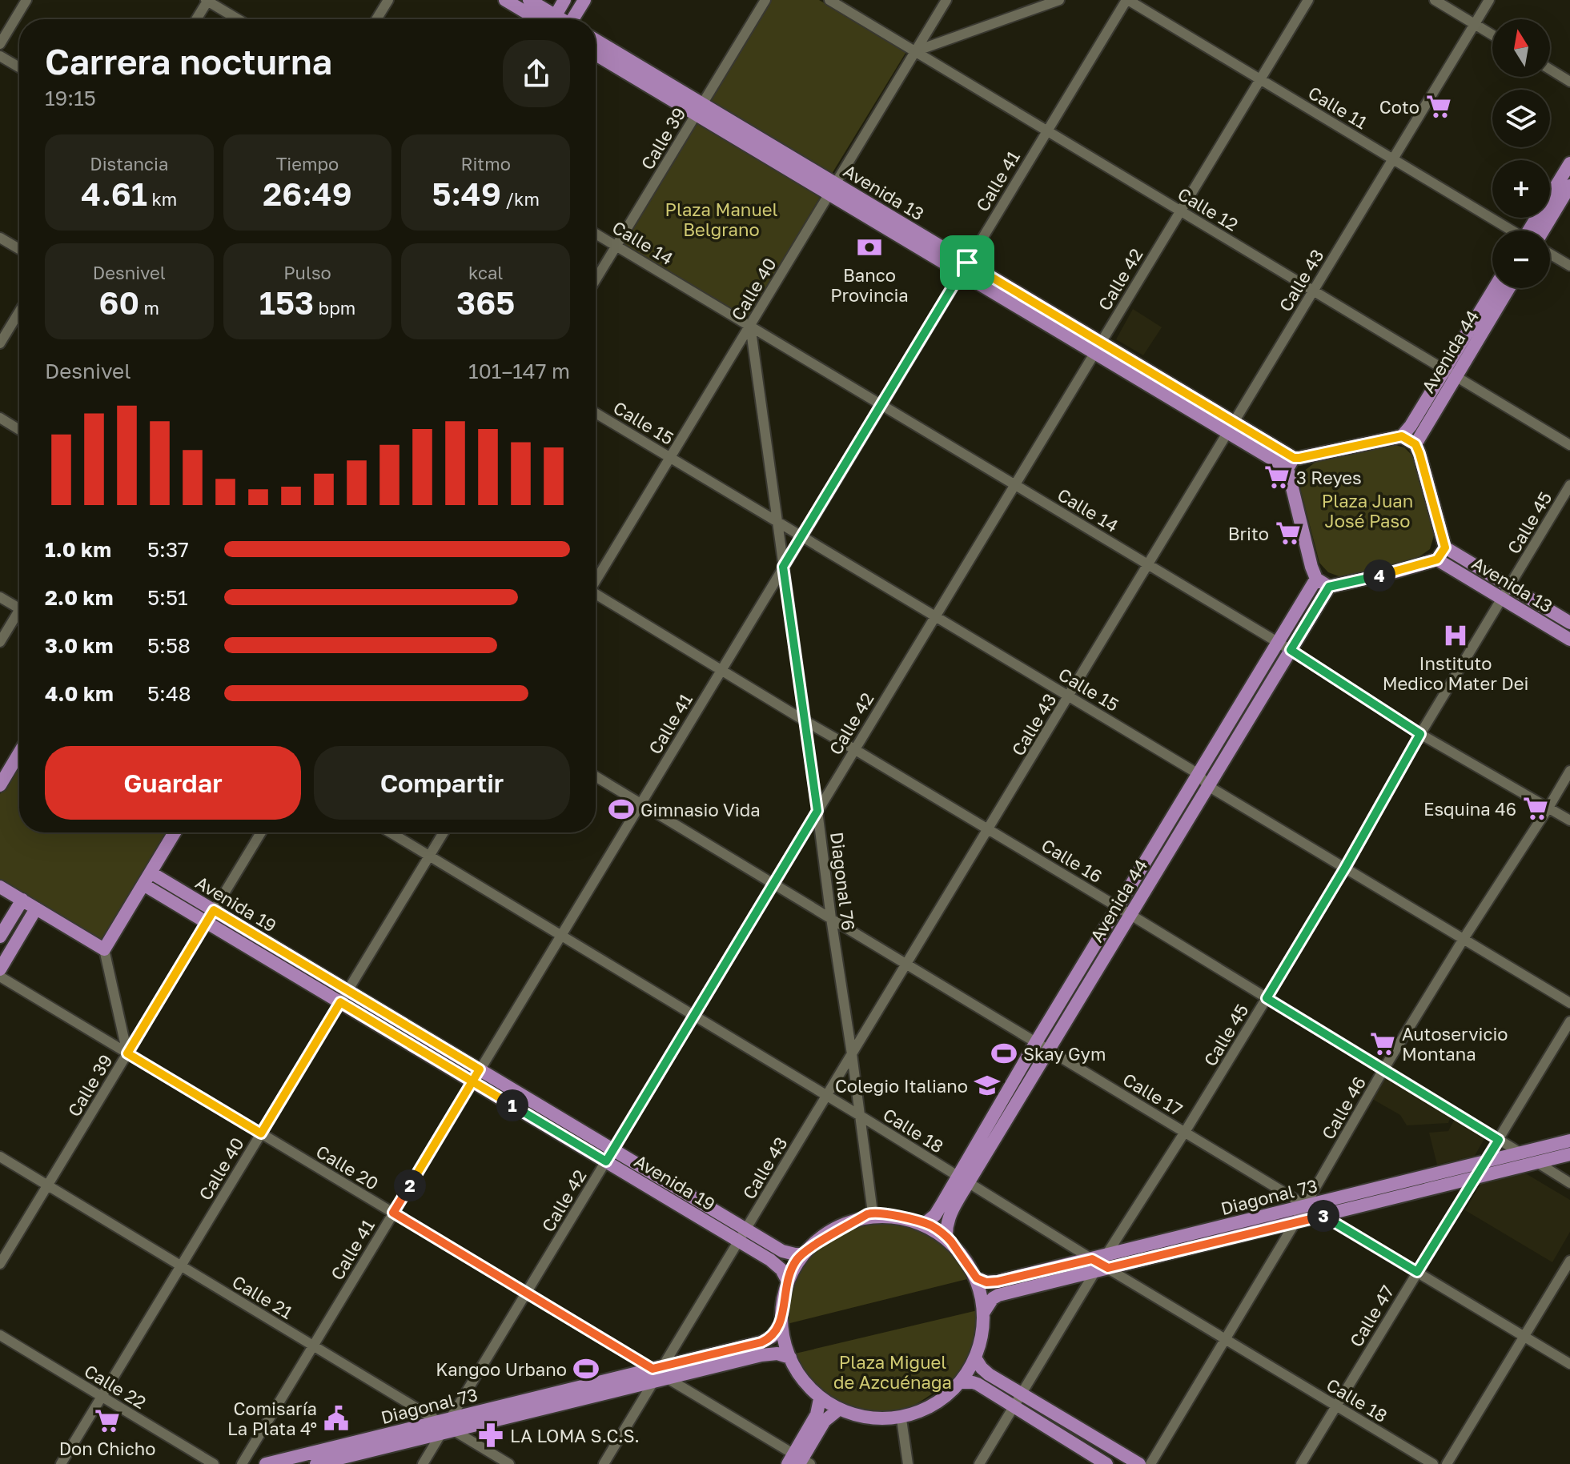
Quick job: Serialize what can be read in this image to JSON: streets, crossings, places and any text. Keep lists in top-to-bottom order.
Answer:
{
  "streets": {
    "main road": [
      "Avenida 13",
      "Avenida 44",
      "Avenida 19",
      "Diagonal 73"
    ],
    "street": [
      "Calle 11",
      "Calle 39",
      "Calle 41",
      "Calle 12",
      "Calle 14",
      "Calle 42",
      "Calle 43",
      "Calle 40",
      "Calle 15",
      "Calle 45",
      "Calle 16",
      "Diagonal 76",
      "Calle 17",
      "Calle 46",
      "Calle 18",
      "Calle 20",
      "Calle 21",
      "Calle 47",
      "Calle 22"
    ]
  },
  "crossings": [
    ["Calle 11", "Calle 41"],
    ["Calle 11", "Calle 42"],
    ["Calle 11", "Calle 43"],
    ["Calle 39", "Avenida 13"],
    ["Calle 39", "Calle 14"],
    ["Calle 39", "Avenida 19"],
    ["Calle 39", "Calle 20"],
    ["Calle 39", "Calle 21"],
    ["Calle 41", "Avenida 13"],
    ["Calle 41", "Calle 12"],
    ["Calle 41", "Calle 14"],
    ["Calle 41", "Calle 15"],
    ["Calle 41", "Calle 16"],
    ["Calle 41", "Diagonal 76"],
    ["Calle 41", "Avenida 19"],
    ["Calle 41", "Calle 17"],
    ["Calle 41", "Calle 18"],
    ["Calle 41", "Calle 20"],
    ["Calle 41", "Calle 21"],
    ["Avenida 13", "Calle 42"],
    ["Avenida 13", "Calle 43"],
    ["Avenida 13", "Calle 40"],
    ["Avenida 13", "Calle 45"],
    ["Calle 12", "Calle 42"],
    ["Calle 12", "Calle 43"],
    ["Calle 12", "Calle 40"],
    ["Calle 12", "Avenida 44"],
    ["Calle 14", "Calle 42"],
    ["Calle 14", "Calle 43"],
    ["Calle 14", "Calle 40"],
    ["Calle 14", "Avenida 44"],
    ["Calle 14", "Calle 45"],
    ["Calle 14", "Diagonal 76"],
    ["Calle 14", "Calle 46"],
    ["Calle 42", "Calle 15"],
    ["Calle 42", "Calle 16"],
    ["Calle 42", "Diagonal 76"],
    ["Calle 42", "Avenida 19"],
    ["Calle 42", "Calle 17"],
    ["Calle 42", "Calle 18"],
    ["Calle 42", "Calle 20"],
    ["Calle 42", "Diagonal 73"],
    ["Calle 42", "Calle 21"],
    ["Calle 43", "Calle 15"],
    ["Calle 43", "Calle 16"],
    ["Calle 43", "Diagonal 76"],
    ["Calle 43", "Avenida 19"],
    ["Calle 43", "Calle 17"],
    ["Calle 43", "Calle 18"],
    ["Calle 43", "Calle 20"],
    ["Calle 43", "Diagonal 73"],
    ["Calle 40", "Calle 15"],
    ["Calle 40", "Diagonal 76"],
    ["Calle 40", "Avenida 19"],
    ["Calle 40", "Calle 18"],
    ["Calle 40", "Calle 20"],
    ["Calle 40", "Calle 21"],
    ["Calle 40", "Calle 22"],
    ["Avenida 44", "Calle 15"],
    ["Avenida 44", "Calle 16"],
    ["Avenida 44", "Diagonal 76"],
    ["Avenida 44", "Avenida 19"],
    ["Avenida 44", "Calle 17"],
    ["Avenida 44", "Calle 18"],
    ["Avenida 44", "Diagonal 73"],
    ["Calle 15", "Calle 45"],
    ["Calle 15", "Diagonal 76"],
    ["Calle 15", "Calle 46"],
    ["Calle 45", "Calle 16"],
    ["Calle 45", "Calle 17"],
    ["Calle 45", "Calle 18"],
    ["Calle 45", "Diagonal 73"],
    ["Calle 16", "Diagonal 76"],
    ["Calle 16", "Calle 46"],
    ["Calle 16", "Diagonal 73"],
    ["Calle 16", "Calle 47"],
    ["Diagonal 76", "Avenida 19"],
    ["Diagonal 76", "Calle 17"],
    ["Diagonal 76", "Calle 18"],
    ["Diagonal 76", "Diagonal 73"],
    ["Avenida 19", "Diagonal 73"],
    ["Calle 17", "Calle 46"],
    ["Calle 17", "Diagonal 73"],
    ["Calle 17", "Calle 47"],
    ["Calle 46", "Calle 18"],
    ["Calle 46", "Diagonal 73"],
    ["Calle 18", "Diagonal 73"],
    ["Calle 18", "Calle 47"],
    ["Calle 20", "Diagonal 73"],
    ["Diagonal 73", "Calle 21"],
    ["Diagonal 73", "Calle 47"]
  ],
  "parks": ["Plaza Manuel Belgrano", "Plaza Juan José Paso", "Plaza Miguel de Azcuénaga"],
  "places": {
    "supermarket": [
      "Coto",
      "3 Reyes",
      "Brito",
      "Esquina 46",
      "Autoservicio Montana",
      "Don Chicho"
    ],
    "bank": ["Banco Provincia"],
    "hospital": ["Instituto Medico Mater Dei"],
    "sports": ["Gimnasio Vida", "Skay Gym", "Kangoo Urbano"],
    "school or university": ["Colegio Italiano"],
    "public building": ["Comisaría La Plata 4°"],
    "pharmacy": ["LA LOMA S.C.S."]
  },
  "north": "top",
  "page": {
    "map_buttons": ["+", "−"],
    "heading": ["Carrera nocturna", "19:15"],
    "stats": [
      ["Distancia", "4.61 km"],
      ["Tiempo", "26:49"],
      ["Ritmo", "5:49 /km"],
      ["Desnivel", "60 m"],
      ["Pulso", "153 bpm"],
      ["kcal", "365"]
    ],
    "chart": ["Desnivel", "101–147 m"],
    "list": [
      {
        "name": "1.0 km",
        "note": "5:37"
      },
      {
        "name": "2.0 km",
        "note": "5:51"
      },
      {
        "name": "3.0 km",
        "note": "5:58"
      },
      {
        "name": "4.0 km",
        "note": "5:48"
      }
    ],
    "pins": [
      "4",
      "1",
      "2",
      "3"
    ],
    "buttons": ["Guardar", "Compartir"]
  }
}
